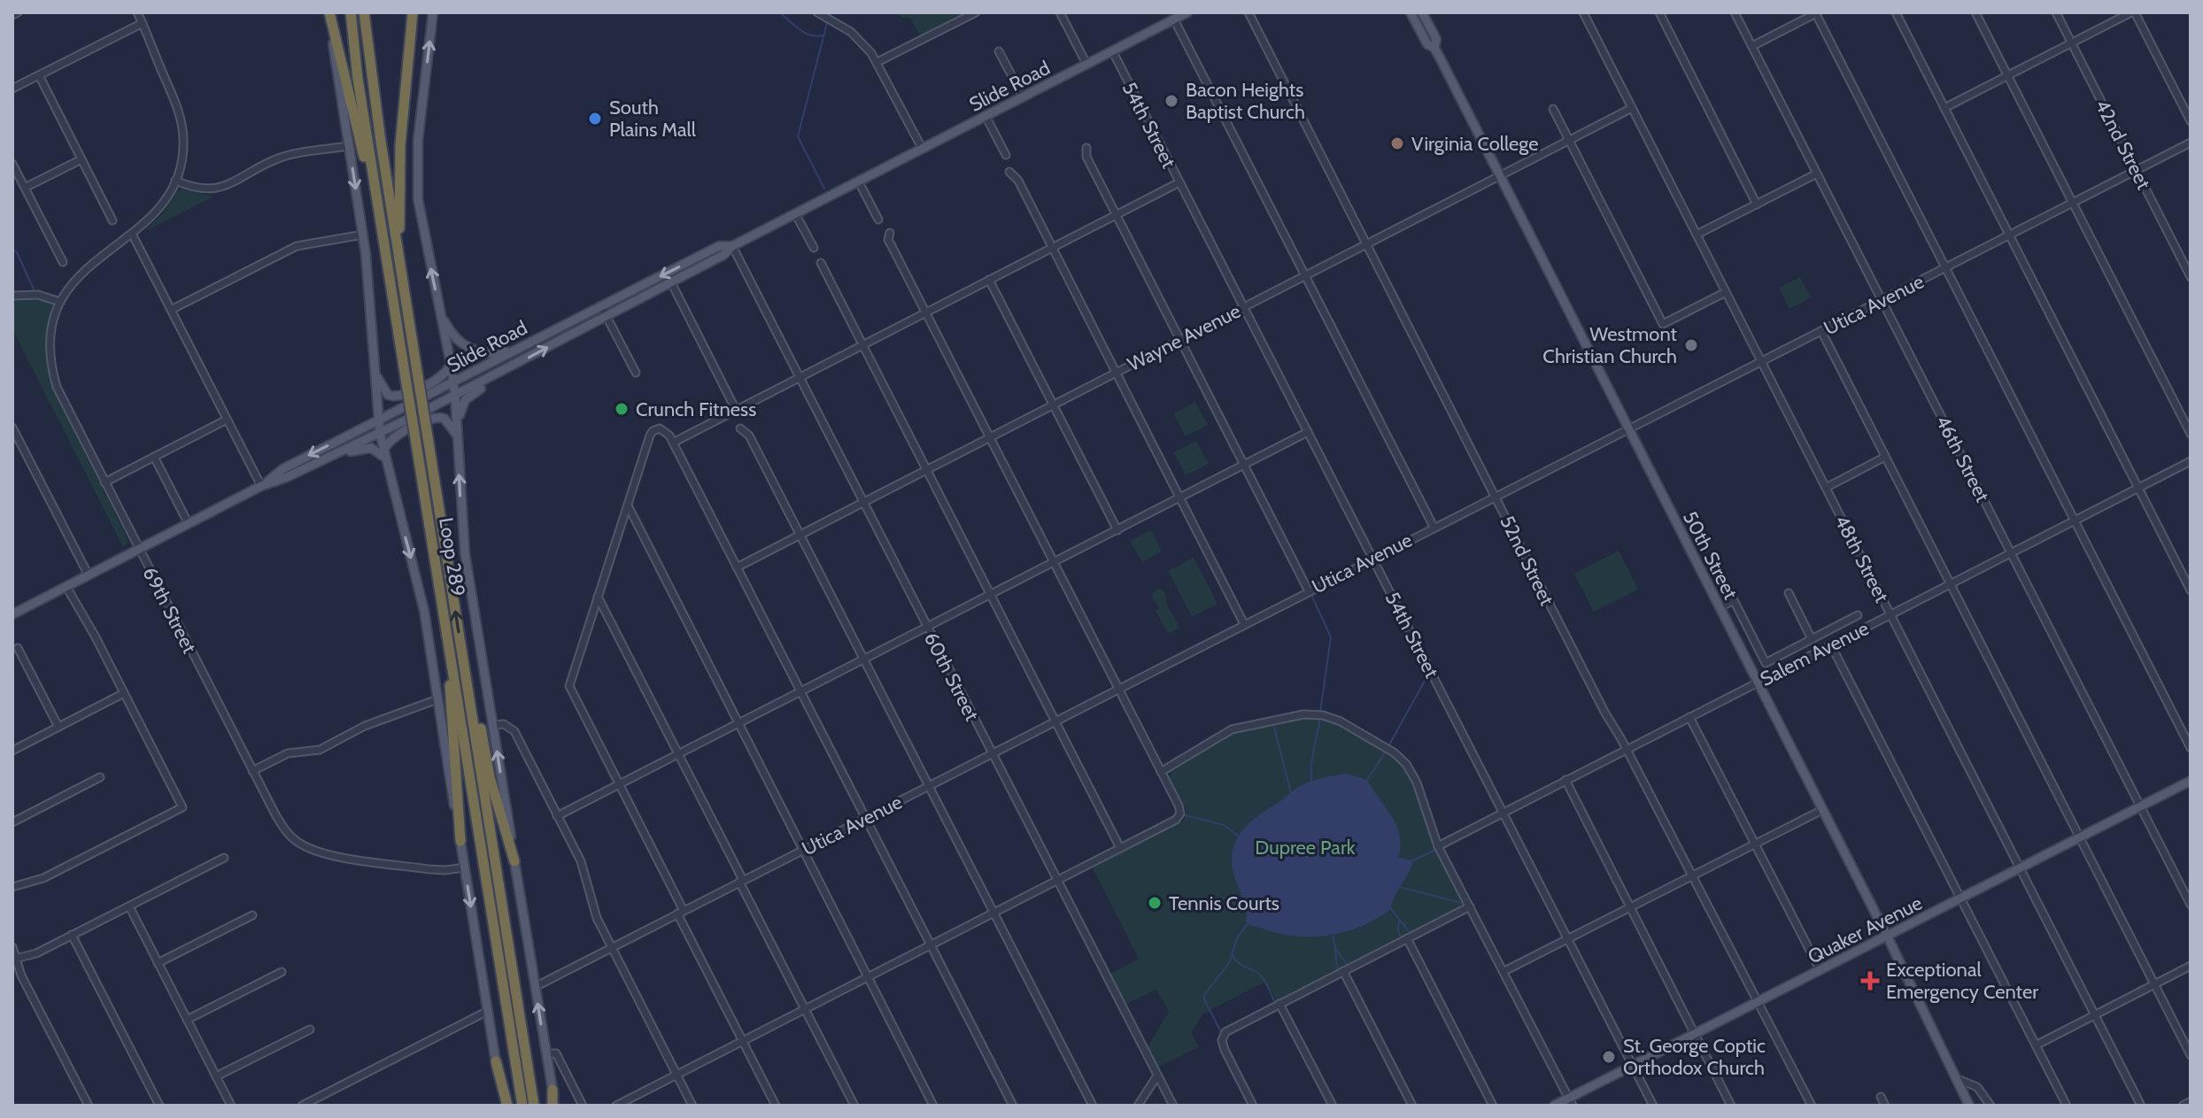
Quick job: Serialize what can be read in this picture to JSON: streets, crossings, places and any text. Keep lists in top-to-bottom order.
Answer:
{
  "streets": {
    "highway": ["Loop 289"],
    "main road": ["Slide Road", "50th Street", "Quaker Avenue"],
    "street": [
      "54th Street",
      "42nd Street",
      "Utica Avenue",
      "Wayne Avenue",
      "46th Street",
      "48th Street",
      "52nd Street",
      "69th Street",
      "Salem Avenue",
      "60th Street"
    ]
  },
  "crossings": [
    ["Slide Road", "54th Street"],
    ["Slide Road", "69th Street"],
    ["Slide Road", "60th Street"],
    ["54th Street", "Utica Avenue"],
    ["54th Street", "Wayne Avenue"],
    ["54th Street", "Salem Avenue"],
    ["54th Street", "Quaker Avenue"],
    ["42nd Street", "Utica Avenue"],
    ["Utica Avenue", "46th Street"],
    ["Utica Avenue", "50th Street"],
    ["Utica Avenue", "48th Street"],
    ["Utica Avenue", "52nd Street"],
    ["Utica Avenue", "60th Street"],
    ["Wayne Avenue", "50th Street"],
    ["Wayne Avenue", "48th Street"],
    ["Wayne Avenue", "52nd Street"],
    ["Wayne Avenue", "60th Street"],
    ["46th Street", "Salem Avenue"],
    ["46th Street", "Quaker Avenue"],
    ["50th Street", "Salem Avenue"],
    ["50th Street", "Quaker Avenue"],
    ["48th Street", "Salem Avenue"],
    ["48th Street", "Quaker Avenue"],
    ["52nd Street", "Salem Avenue"],
    ["52nd Street", "Quaker Avenue"]
  ],
  "parks": ["Dupree Park"],
  "places": {
    "other": [
      "Bacon Heights Baptist Church",
      "South Plains Mall",
      "Virginia College",
      "Westmont Christian Church",
      "Crunch Fitness",
      "Tennis Courts",
      "St. George Coptic Orthodox Church"
    ],
    "health": ["Exceptional Emergency Center"]
  }
}
